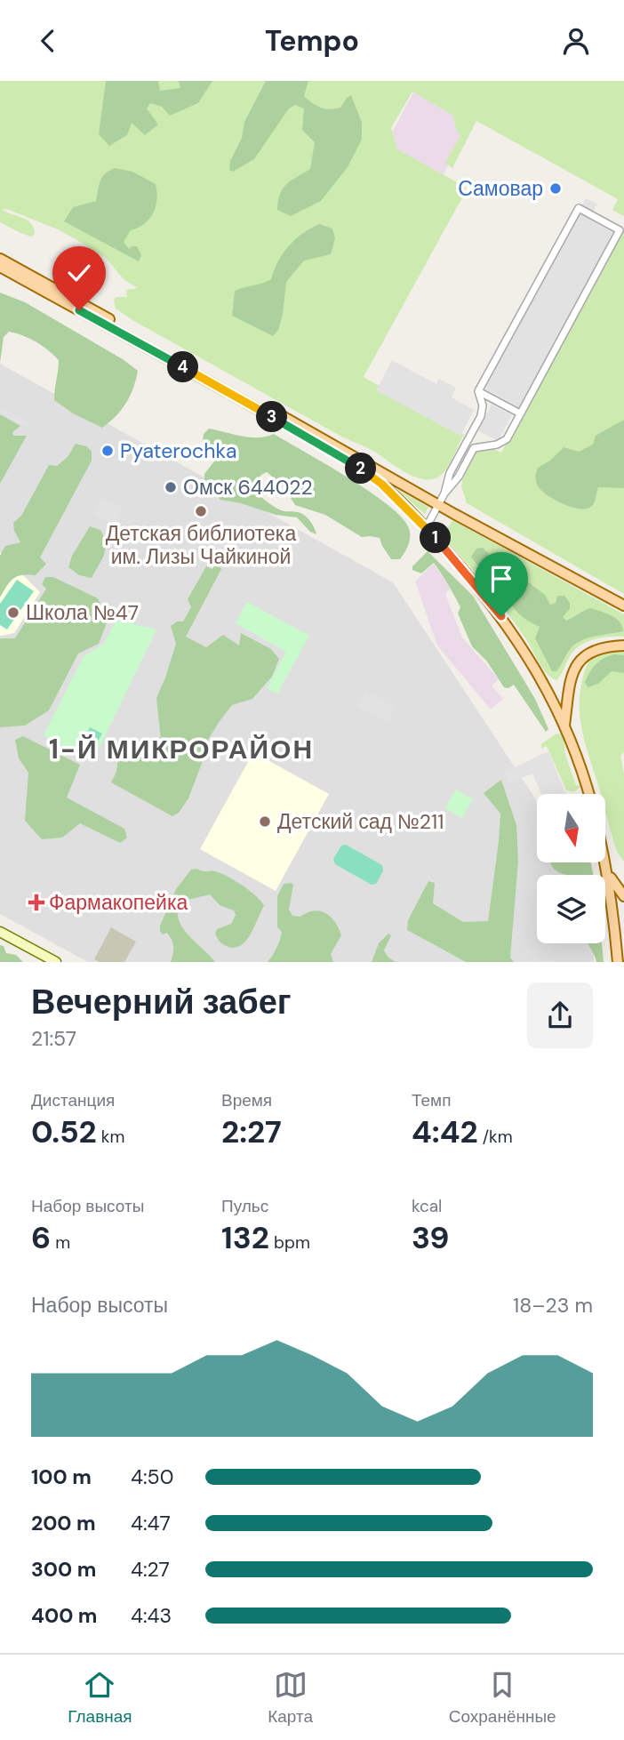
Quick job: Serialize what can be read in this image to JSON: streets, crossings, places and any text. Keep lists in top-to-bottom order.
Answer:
{
  "districts": ["1-Й МИКРОРАЙОН"],
  "places": {
    "other": [
      "Самовар",
      "Pyaterochka",
      "Омск 644022",
      "Детская библиотека им. Лизы Чайкиной",
      "Школа №47",
      "Детский сад №211"
    ],
    "health": ["Фармакопейка"]
  },
  "north": "bottom",
  "page": {
    "header": "Tempo",
    "pins": [
      "4",
      "3",
      "2",
      "1"
    ],
    "heading": ["Вечерний забег", "21:57"],
    "stats": [
      ["Дистанция", "0.52 km"],
      ["Время", "2:27"],
      ["Темп", "4:42 /km"],
      ["Набор высоты", "6 m"],
      ["Пульс", "132 bpm"],
      ["kcal", "39"]
    ],
    "chart": ["Набор высоты", "18–23 m"],
    "list": [
      {
        "name": "100 m",
        "note": "4:50"
      },
      {
        "name": "200 m",
        "note": "4:47"
      },
      {
        "name": "300 m",
        "note": "4:27"
      },
      {
        "name": "400 m",
        "note": "4:43"
      }
    ],
    "tabs": ["Главная", "Карта", "Сохранённые"]
  }
}
